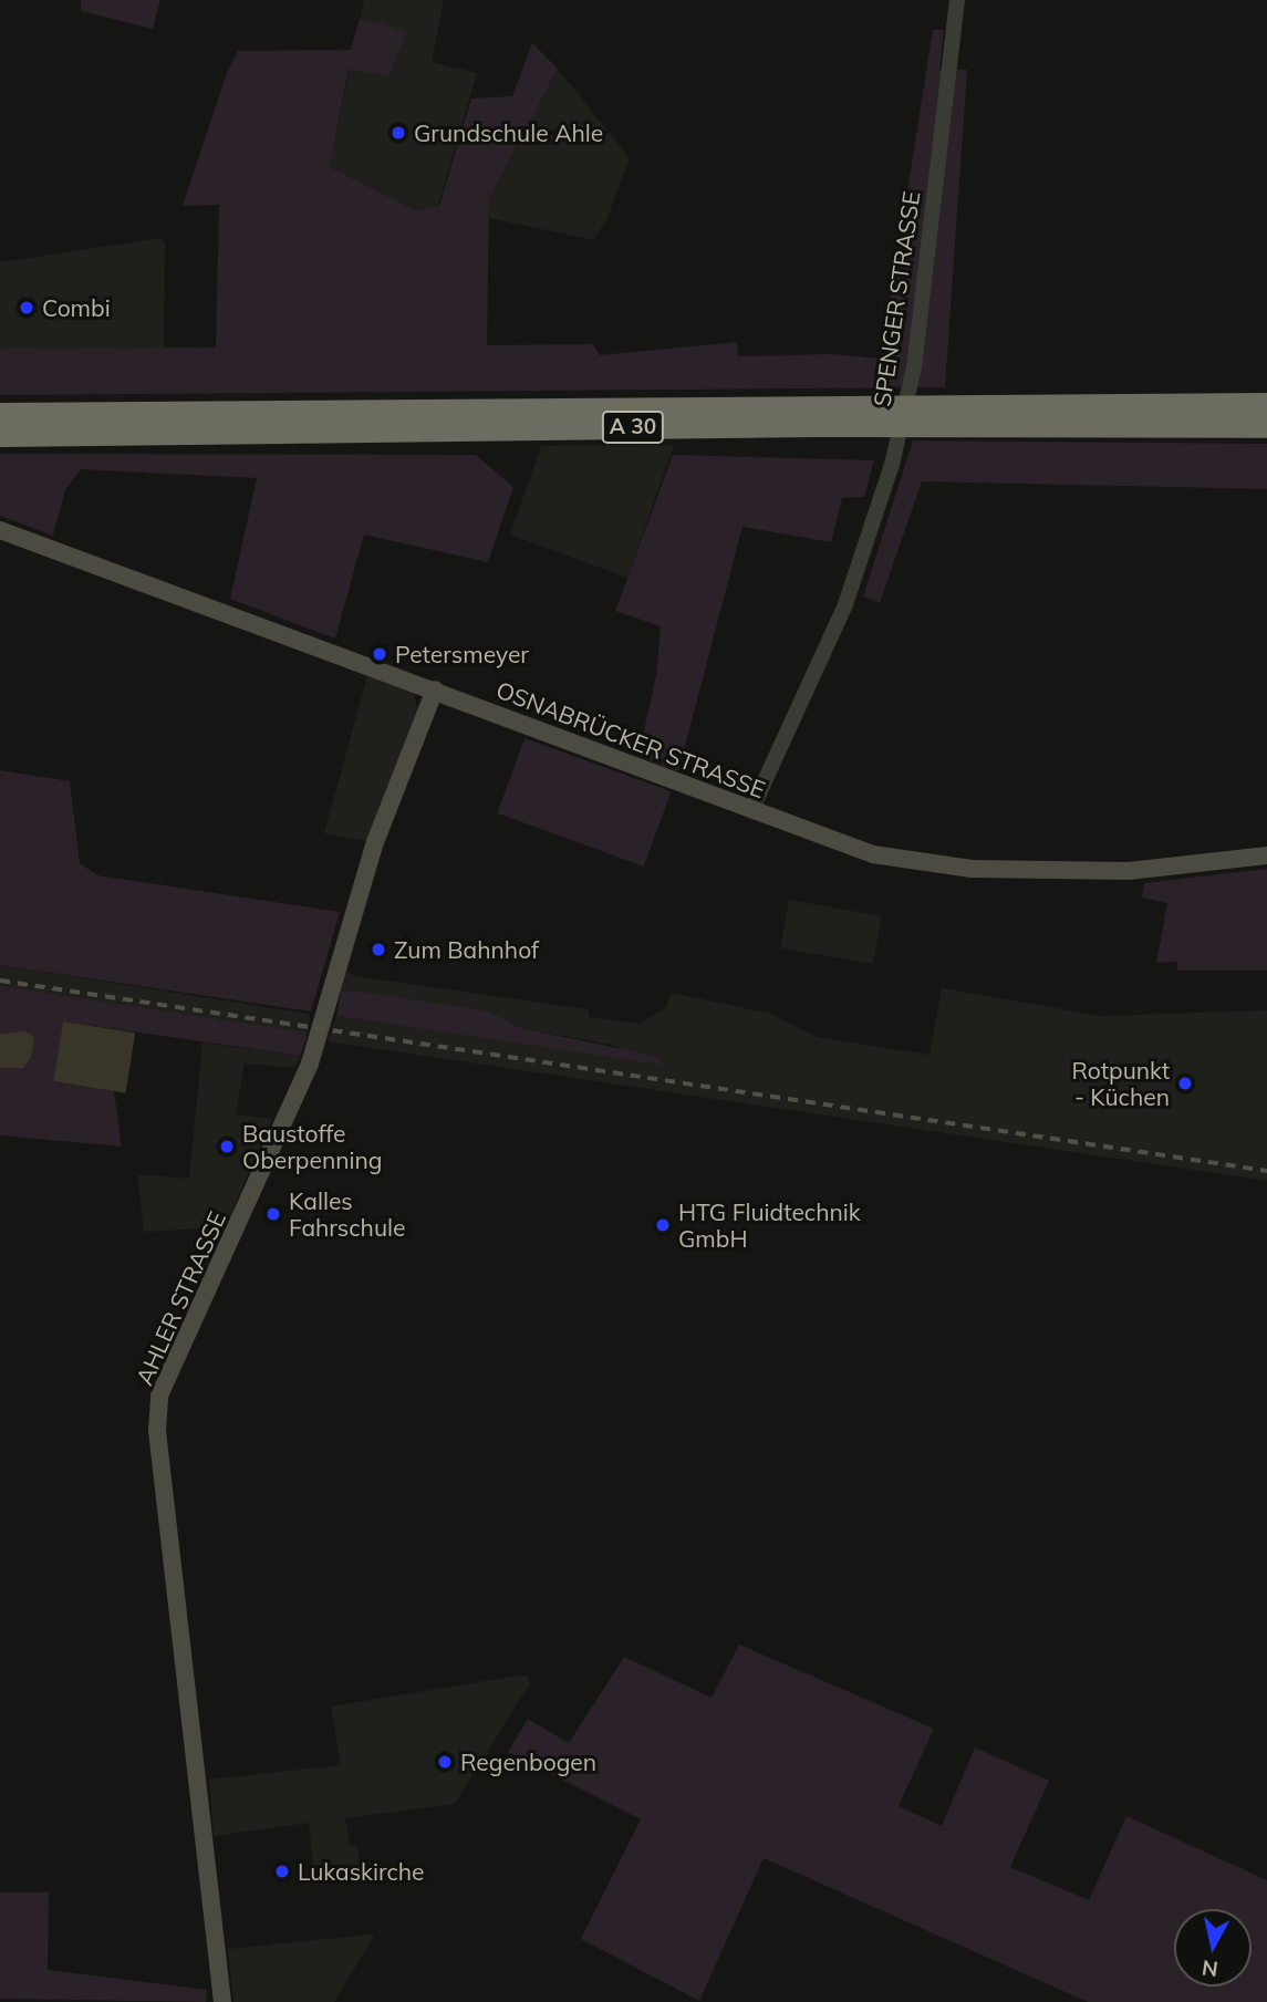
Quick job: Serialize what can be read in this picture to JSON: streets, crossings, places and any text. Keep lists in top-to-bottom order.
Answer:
{
  "streets": {
    "highway": ["A 30"],
    "main road": ["OSNABRÜCKER STRASSE", "AHLER STRASSE"],
    "street": ["SPENGER STRASSE"]
  },
  "crossings": [
    ["SPENGER STRASSE", "OSNABRÜCKER STRASSE"],
    ["OSNABRÜCKER STRASSE", "AHLER STRASSE"]
  ],
  "places": [
    "Grundschule Ahle",
    "Combi",
    "Petersmeyer",
    "Zum Bahnhof",
    "Rotpunkt - Küchen",
    "Baustoffe Oberpenning",
    "Kalles Fahrschule",
    "HTG Fluidtechnik GmbH",
    "Regenbogen",
    "Lukaskirche"
  ],
  "north": "bottom"
}
